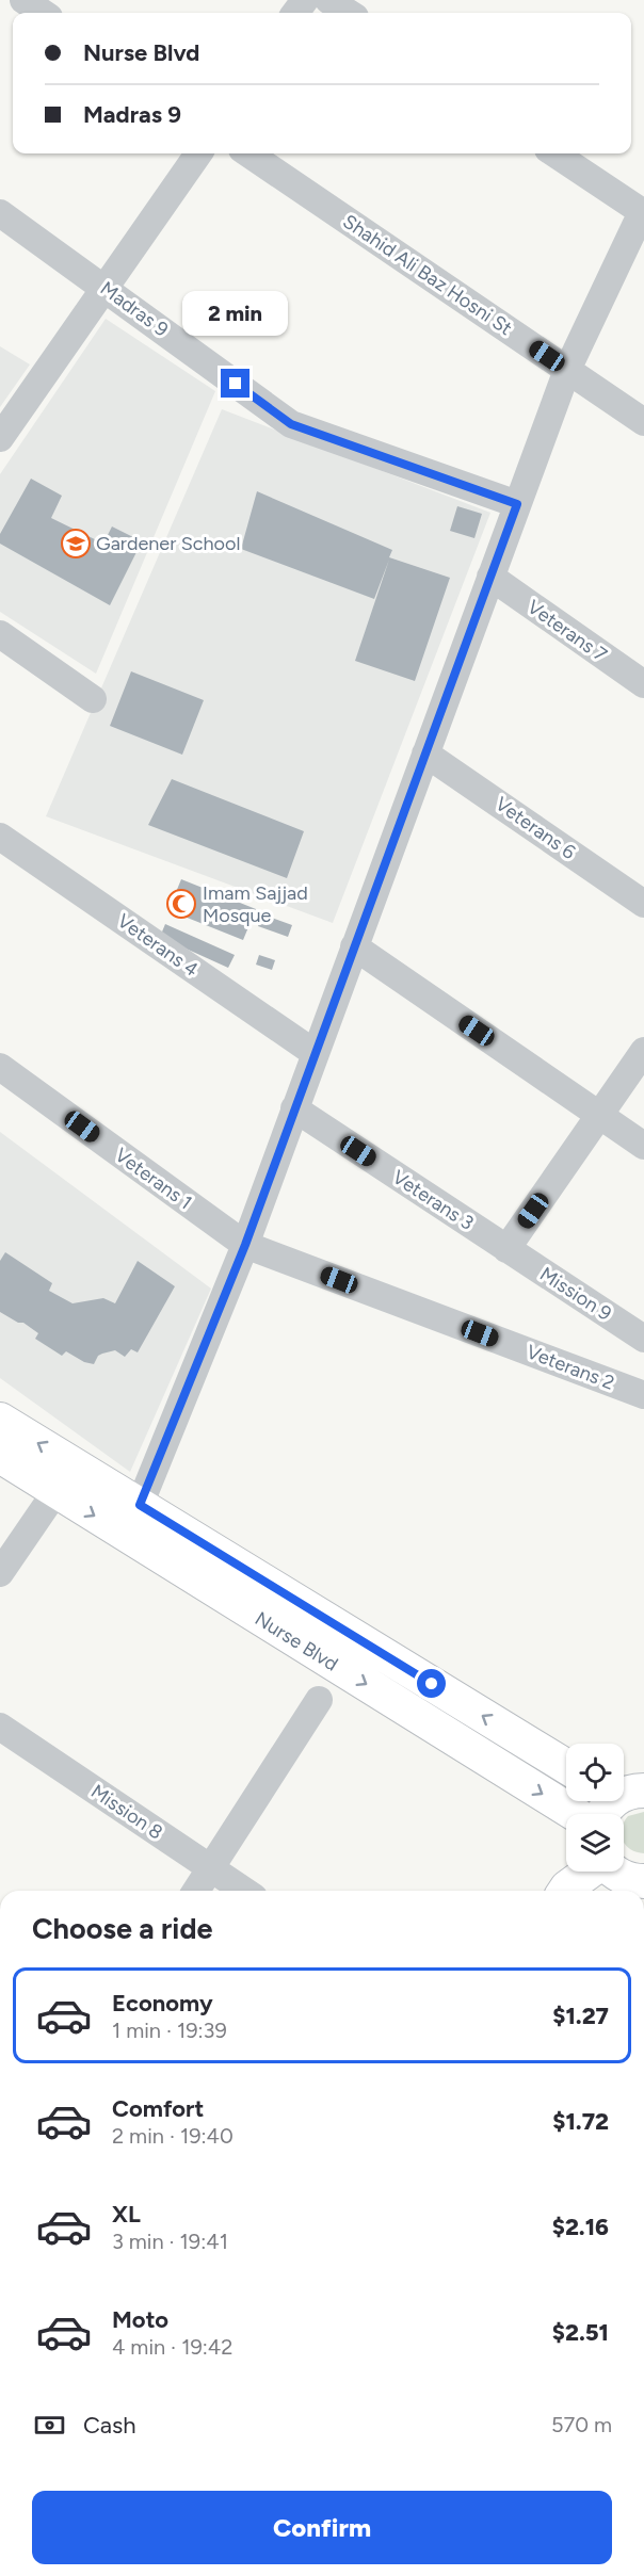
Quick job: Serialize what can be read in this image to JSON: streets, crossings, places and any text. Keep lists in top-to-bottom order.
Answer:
{
  "streets": {
    "main road": ["Nurse Blvd"],
    "street": [
      "Shahid Ali Baz Hosni St",
      "Madras 9",
      "Veterans 7",
      "Veterans 6",
      "Veterans 4",
      "Veterans 1",
      "Veterans 3",
      "Mission 9",
      "Veterans 2",
      "Mission 8"
    ]
  },
  "crossings": [
    ["Veterans 1", "Veterans 2"],
    ["Veterans 3", "Mission 9"]
  ],
  "places": {
    "school or university": ["Gardener School"],
    "mosque": ["Imam Sajjad Mosque"]
  },
  "page": {
    "banner": ["Nurse Blvd", "Madras 9"],
    "bubble": "2 min",
    "heading": "Choose a ride",
    "list": [
      {
        "name": "Economy",
        "note": "1 min · 19:39",
        "value": "$1.27"
      },
      {
        "name": "Comfort",
        "note": "2 min · 19:40",
        "value": "$1.72"
      },
      {
        "name": "XL",
        "note": "3 min · 19:41",
        "value": "$2.16"
      },
      {
        "name": "Moto",
        "note": "4 min · 19:42",
        "value": "$2.51"
      }
    ],
    "pay": ["Cash", "570 m"],
    "buttons": "Confirm"
  }
}
